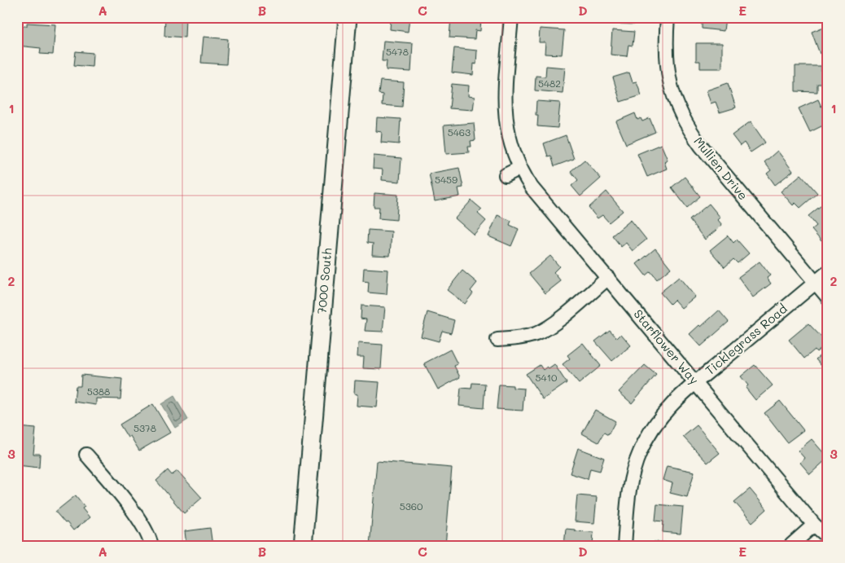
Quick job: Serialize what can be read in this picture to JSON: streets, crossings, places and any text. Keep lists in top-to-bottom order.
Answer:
{
  "streets": {
    "street": [
      "Mullien Drive",
      "7000 South",
      "Ticklegrass Road",
      "Starflower Way"
    ]
  },
  "crossings": [
    ["Mullien Drive", "Ticklegrass Road"],
    ["Ticklegrass Road", "Starflower Way"]
  ],
  "house_numbers": [
    "5478",
    "5482",
    "5463",
    "5459",
    "5410",
    "5388",
    "5378",
    "5360"
  ],
  "grid": {
    "columns": [
      "A",
      "B",
      "C",
      "D",
      "E"
    ],
    "rows": ["1", "2", "3"]
  }
}
